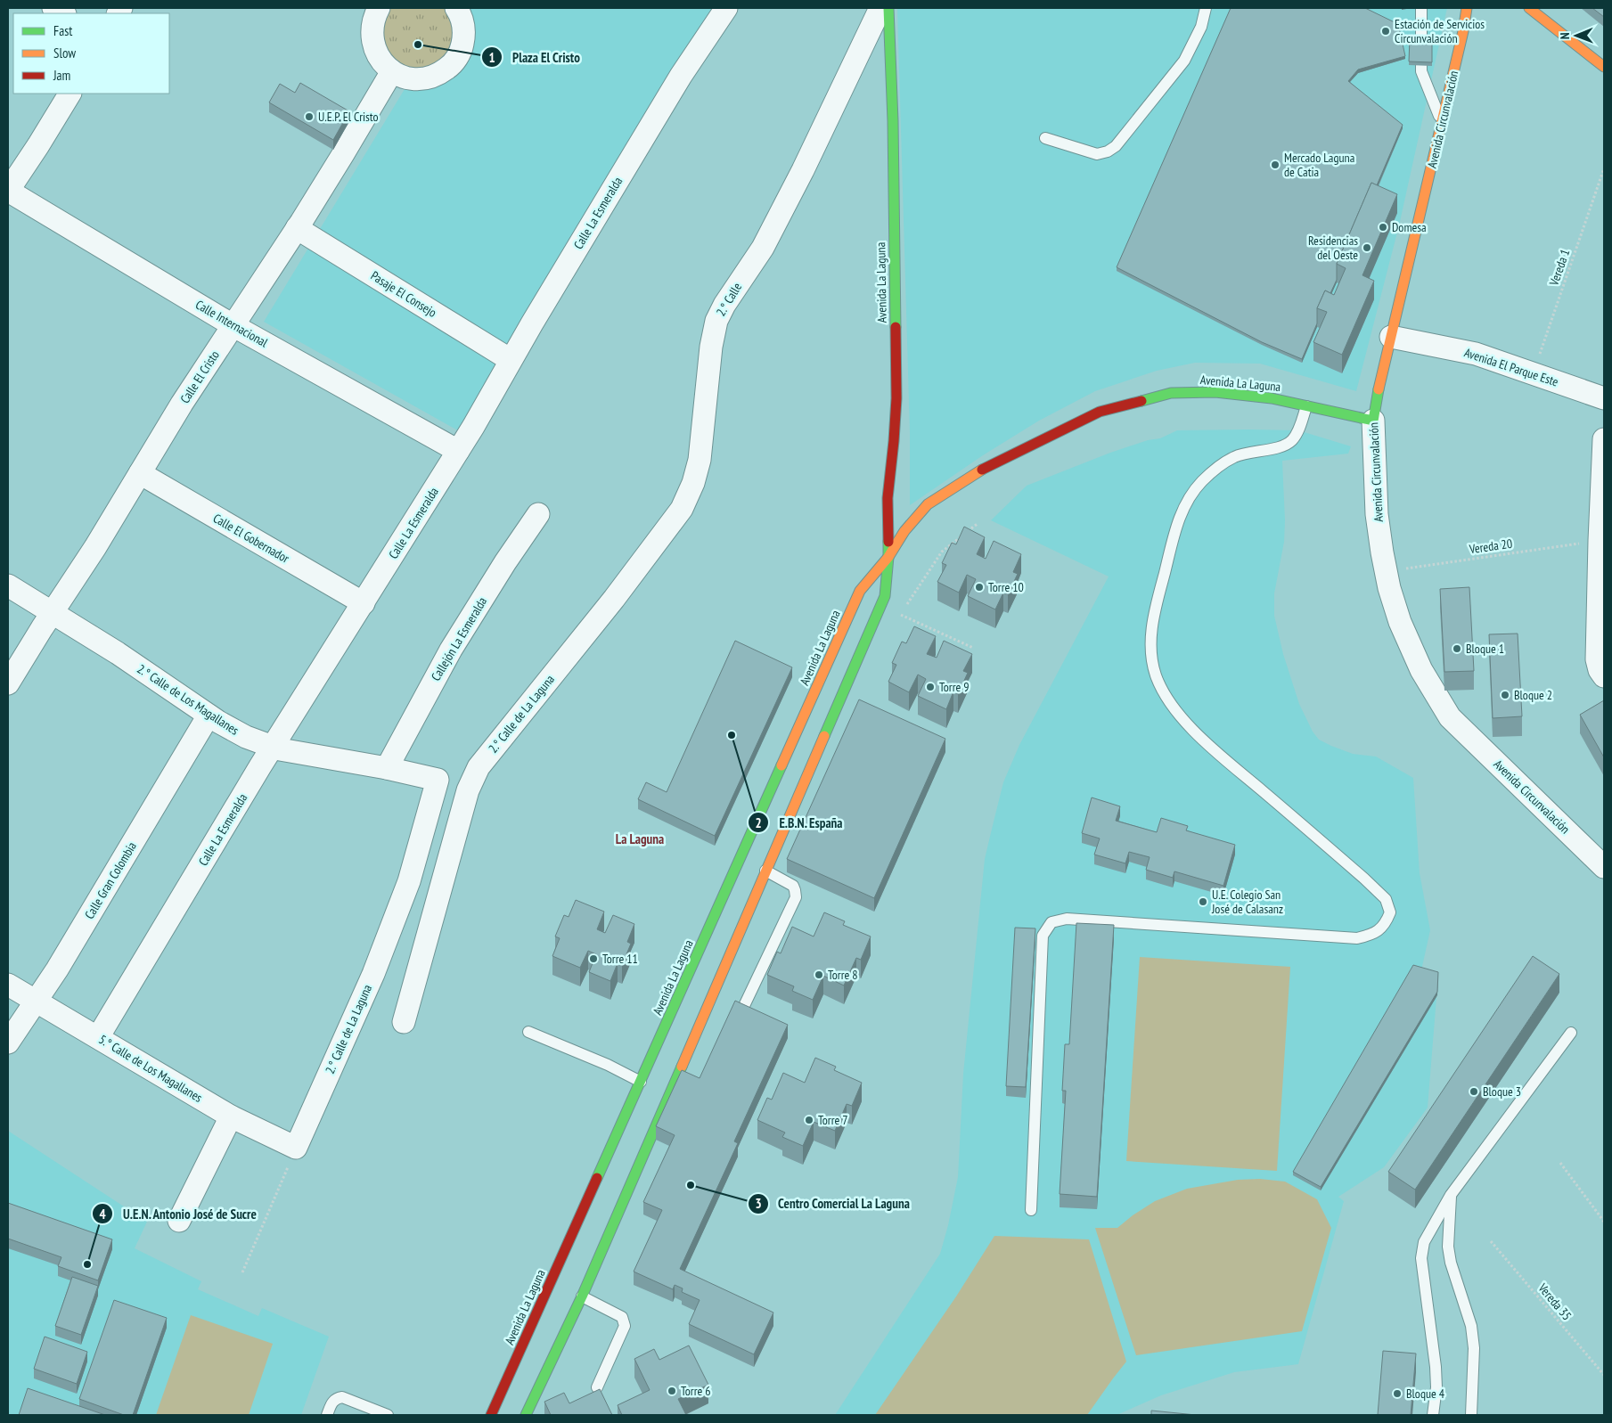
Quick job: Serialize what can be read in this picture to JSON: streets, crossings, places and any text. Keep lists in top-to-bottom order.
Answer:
{
  "streets": {
    "street": [
      "Avenida Circunvalación",
      "Calle La Esmeralda",
      "Avenida La Laguna",
      "Pasaje El Consejo",
      "2.° Calle",
      "Calle Internacional",
      "Avenida El Parque Este",
      "Calle El Cristo",
      "Calle El Gobernador",
      "Callejón La Esmeralda",
      "2.° Calle de Los Magallanes",
      "2.° Calle de La Laguna",
      "Calle Gran Colombia",
      "5.° Calle de Los Magallanes"
    ],
    "path": ["Vereda 1", "Vereda 20", "Vereda 35"]
  },
  "crossings": [
    ["Avenida Circunvalación", "Avenida La Laguna"],
    ["Avenida Circunvalación", "Avenida El Parque Este"],
    ["Avenida Circunvalación", "Vereda 20"],
    ["Calle La Esmeralda", "Pasaje El Consejo"],
    ["Calle La Esmeralda", "Calle Internacional"],
    ["Calle La Esmeralda", "Calle El Gobernador"],
    ["Calle La Esmeralda", "2.° Calle de Los Magallanes"],
    ["Calle La Esmeralda", "5.° Calle de Los Magallanes"],
    ["Vereda 1", "Avenida El Parque Este"],
    ["Pasaje El Consejo", "Calle El Cristo"],
    ["2.° Calle", "2.° Calle de La Laguna"],
    ["Calle Internacional", "Calle El Cristo"],
    ["Calle El Cristo", "Calle El Gobernador"],
    ["Calle El Cristo", "2.° Calle de Los Magallanes"],
    ["Callejón La Esmeralda", "2.° Calle de Los Magallanes"],
    ["2.° Calle de Los Magallanes", "2.° Calle de La Laguna"],
    ["2.° Calle de Los Magallanes", "Calle Gran Colombia"],
    ["2.° Calle de La Laguna", "5.° Calle de Los Magallanes"],
    ["Calle Gran Colombia", "5.° Calle de Los Magallanes"]
  ],
  "districts": ["La Laguna"],
  "places": [
    "Estación de Servicios Circunvalación",
    "Plaza El Cristo",
    "U.E.P. El Cristo",
    "Mercado Laguna de Catia",
    "Domesa",
    "Residencias del Oeste",
    "Torre 10",
    "Bloque 1",
    "Torre 9",
    "Bloque 2",
    "E.B.N. España",
    "U.E. Colegio San José de Calasanz",
    "Torre 11",
    "Torre 8",
    "Bloque 3",
    "Torre 7",
    "Centro Comercial La Laguna",
    "U.E.N. Antonio José de Sucre",
    "Torre 6",
    "Bloque 4"
  ],
  "legend": ["Fast", "Slow", "Jam"],
  "north": "left"
}
